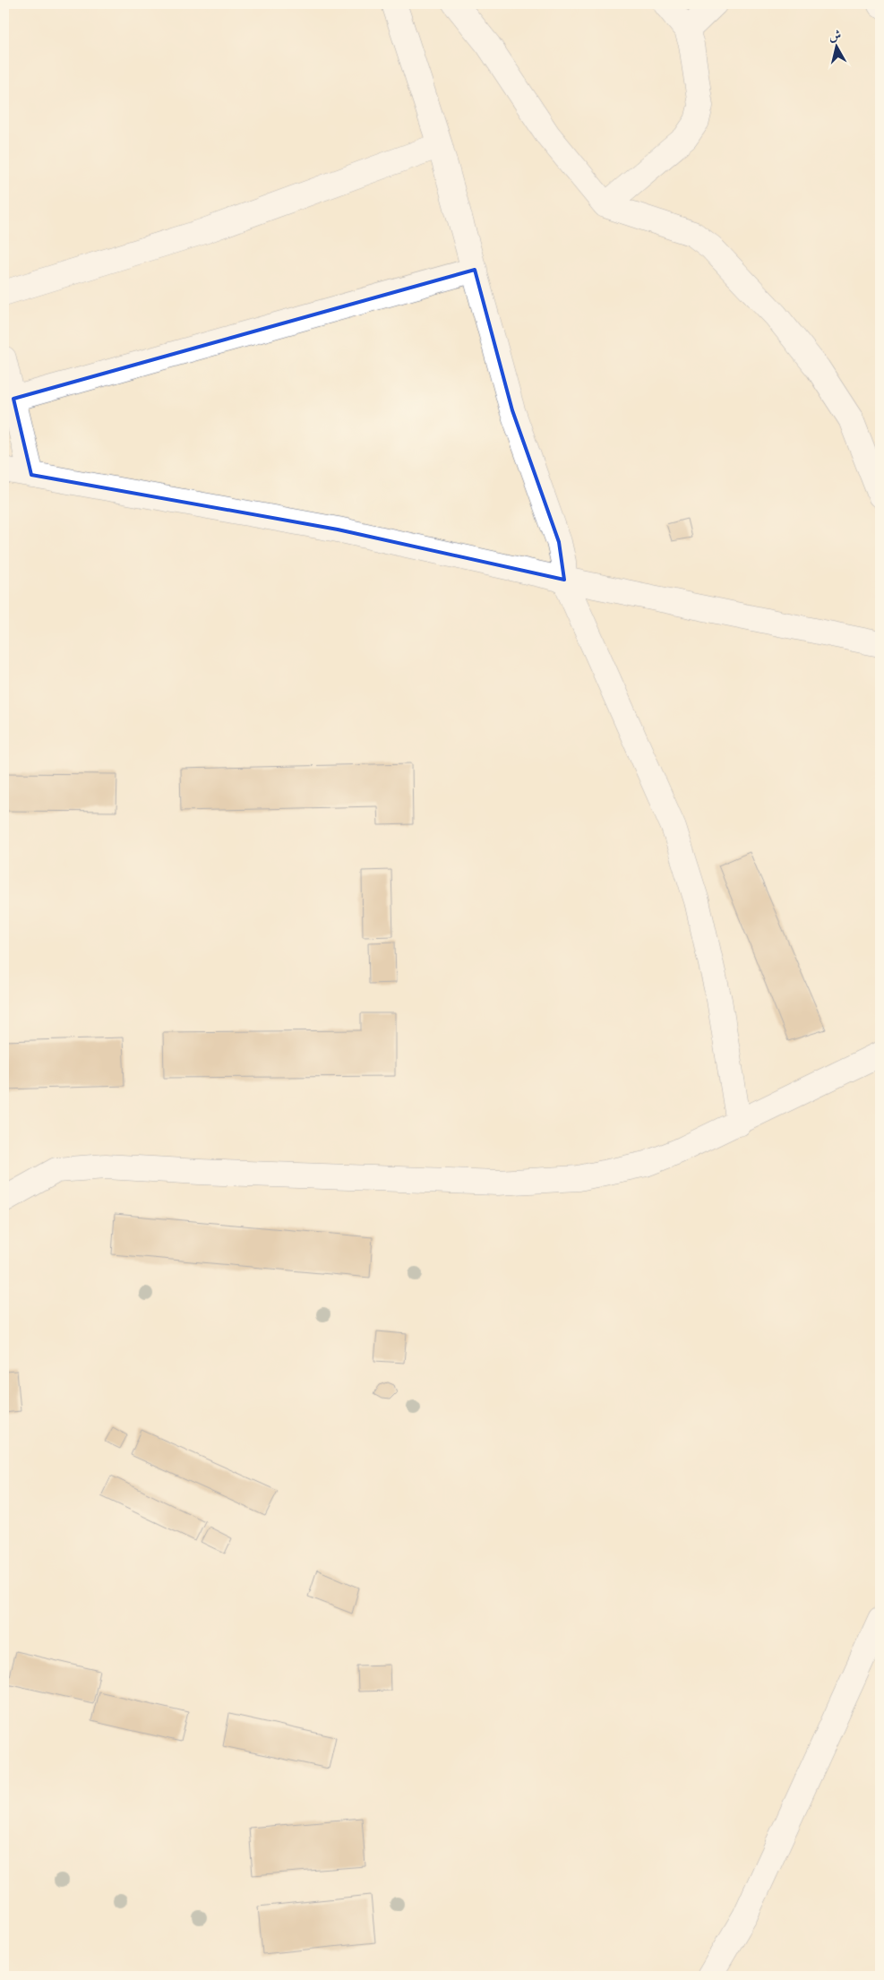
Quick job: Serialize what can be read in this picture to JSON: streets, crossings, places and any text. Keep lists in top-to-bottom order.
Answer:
{
  "north": "top"
}
